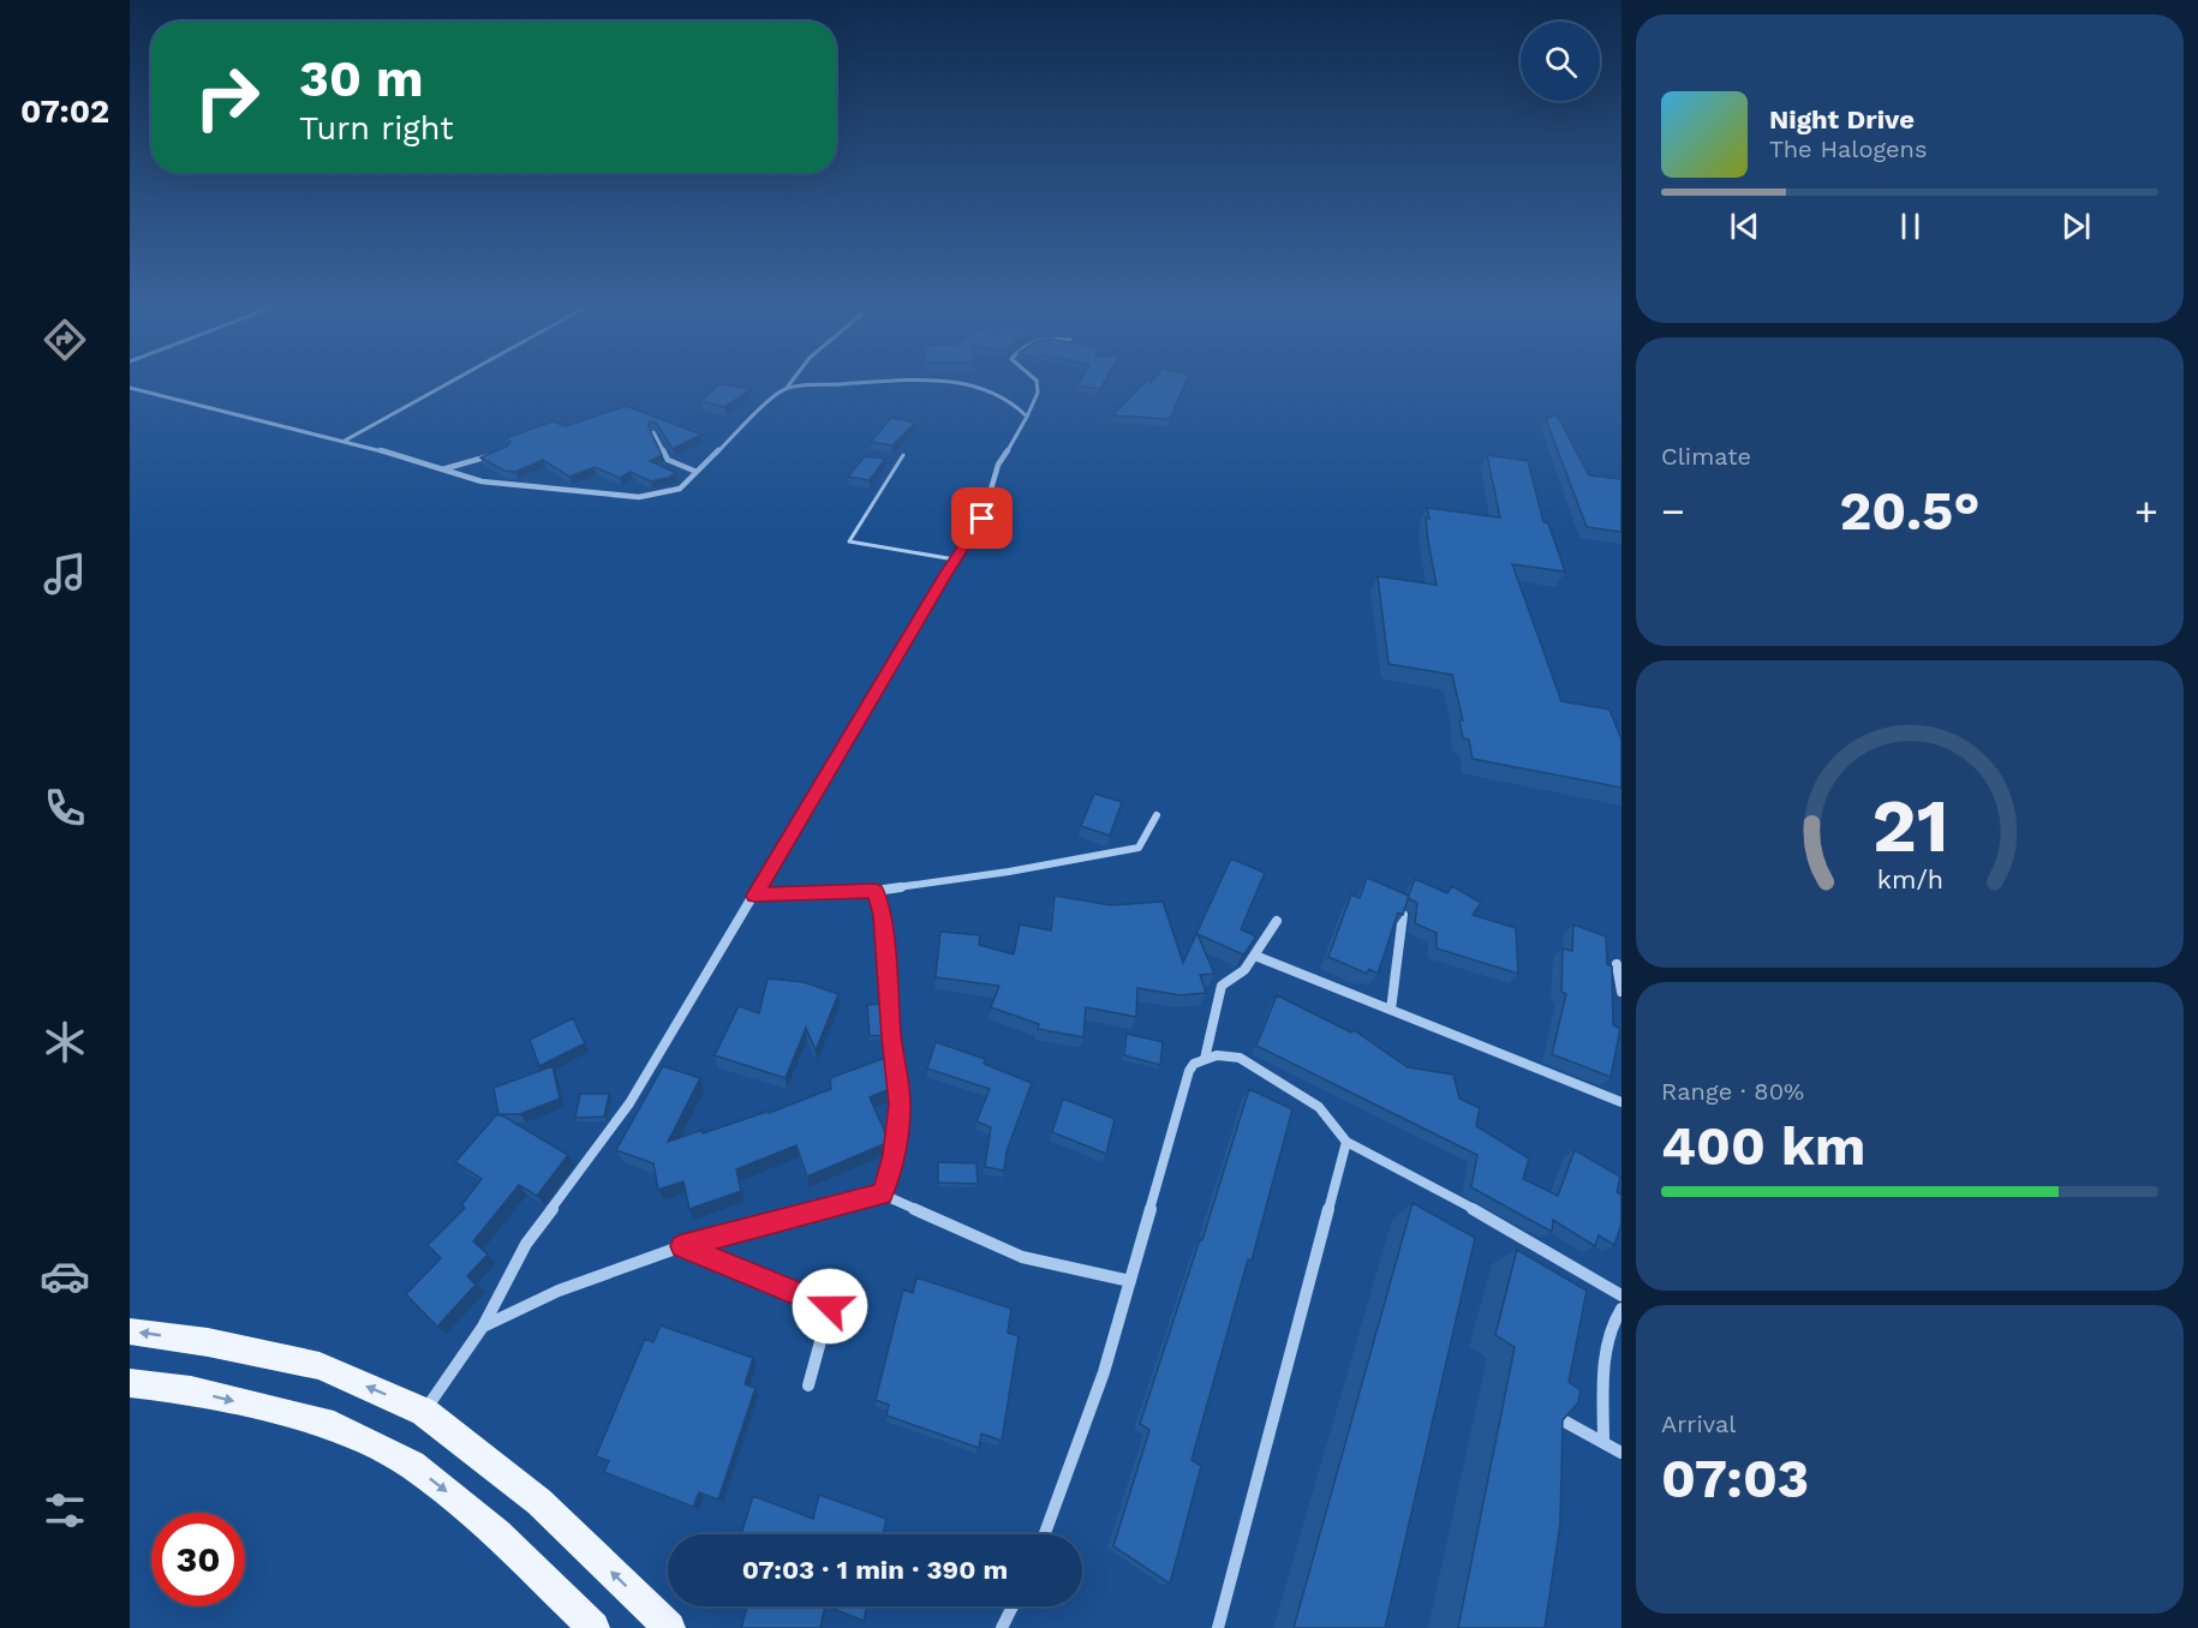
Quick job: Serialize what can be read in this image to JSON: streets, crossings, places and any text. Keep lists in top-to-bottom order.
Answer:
{
  "page": {
    "tabs": "07:02",
    "turn": ["30 m", "Turn right"],
    "song": ["Night Drive", "The Halogens"],
    "tile": [
      "Climate",
      ["Range · 80%", "400 km"],
      ["Arrival", "07:03"]
    ],
    "heat": ["−", "20.5°", "+"],
    "limit": "30",
    "trip": "07:03 · 1 min · 390 m",
    "gauge": ["21", "km/h"]
  }
}
